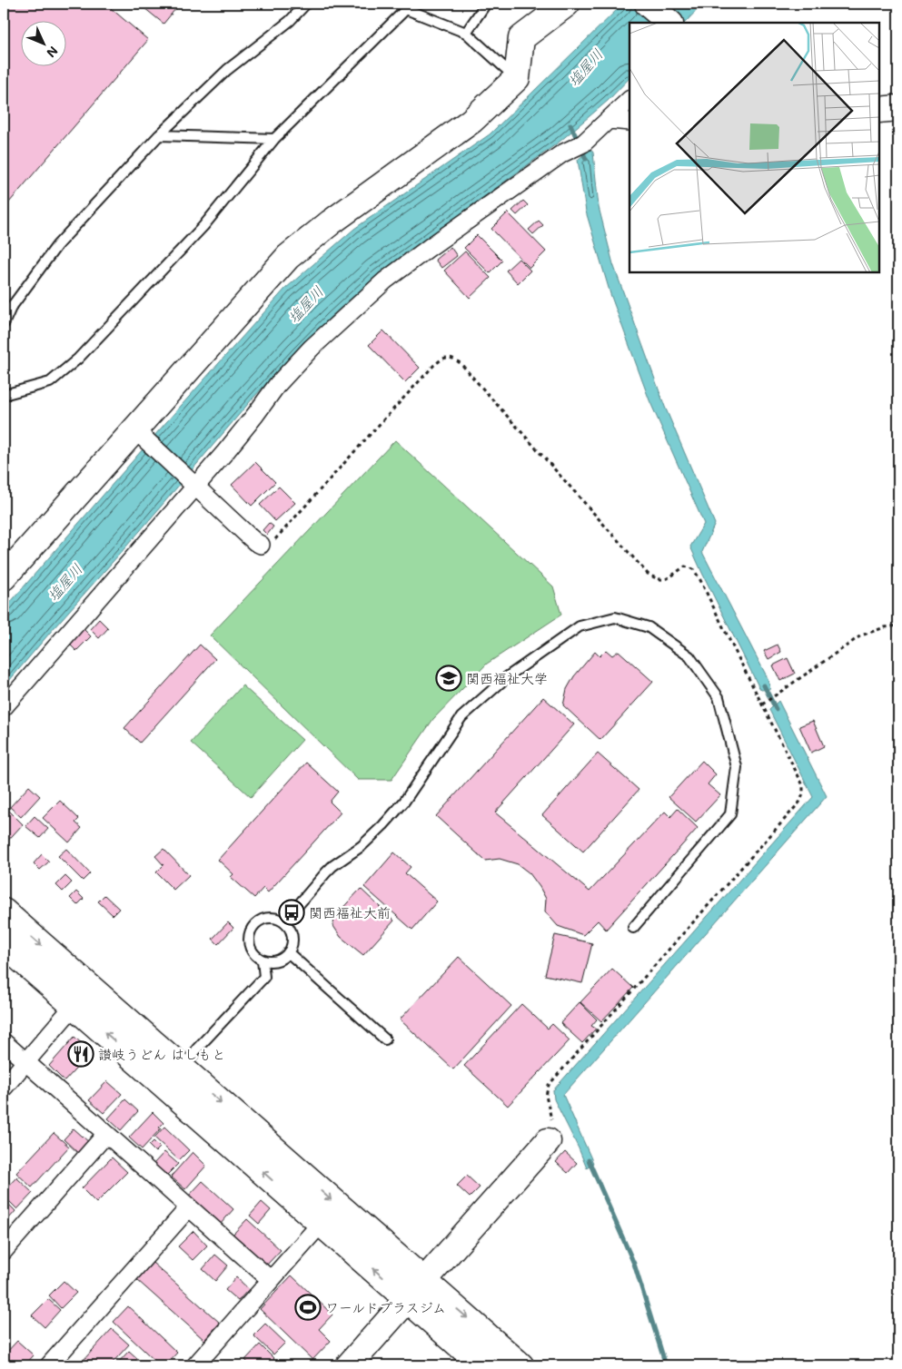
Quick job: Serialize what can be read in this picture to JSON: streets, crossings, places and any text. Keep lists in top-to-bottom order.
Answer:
{
  "water": ["塩屋川"],
  "places": {
    "school or university": ["関西福祉大学"],
    "bus stop": ["関西福祉大前"],
    "restaurant": ["讃岐うどん はしもと"],
    "sports": ["ワールドプラスジム"]
  },
  "north": "bottom right"
}
